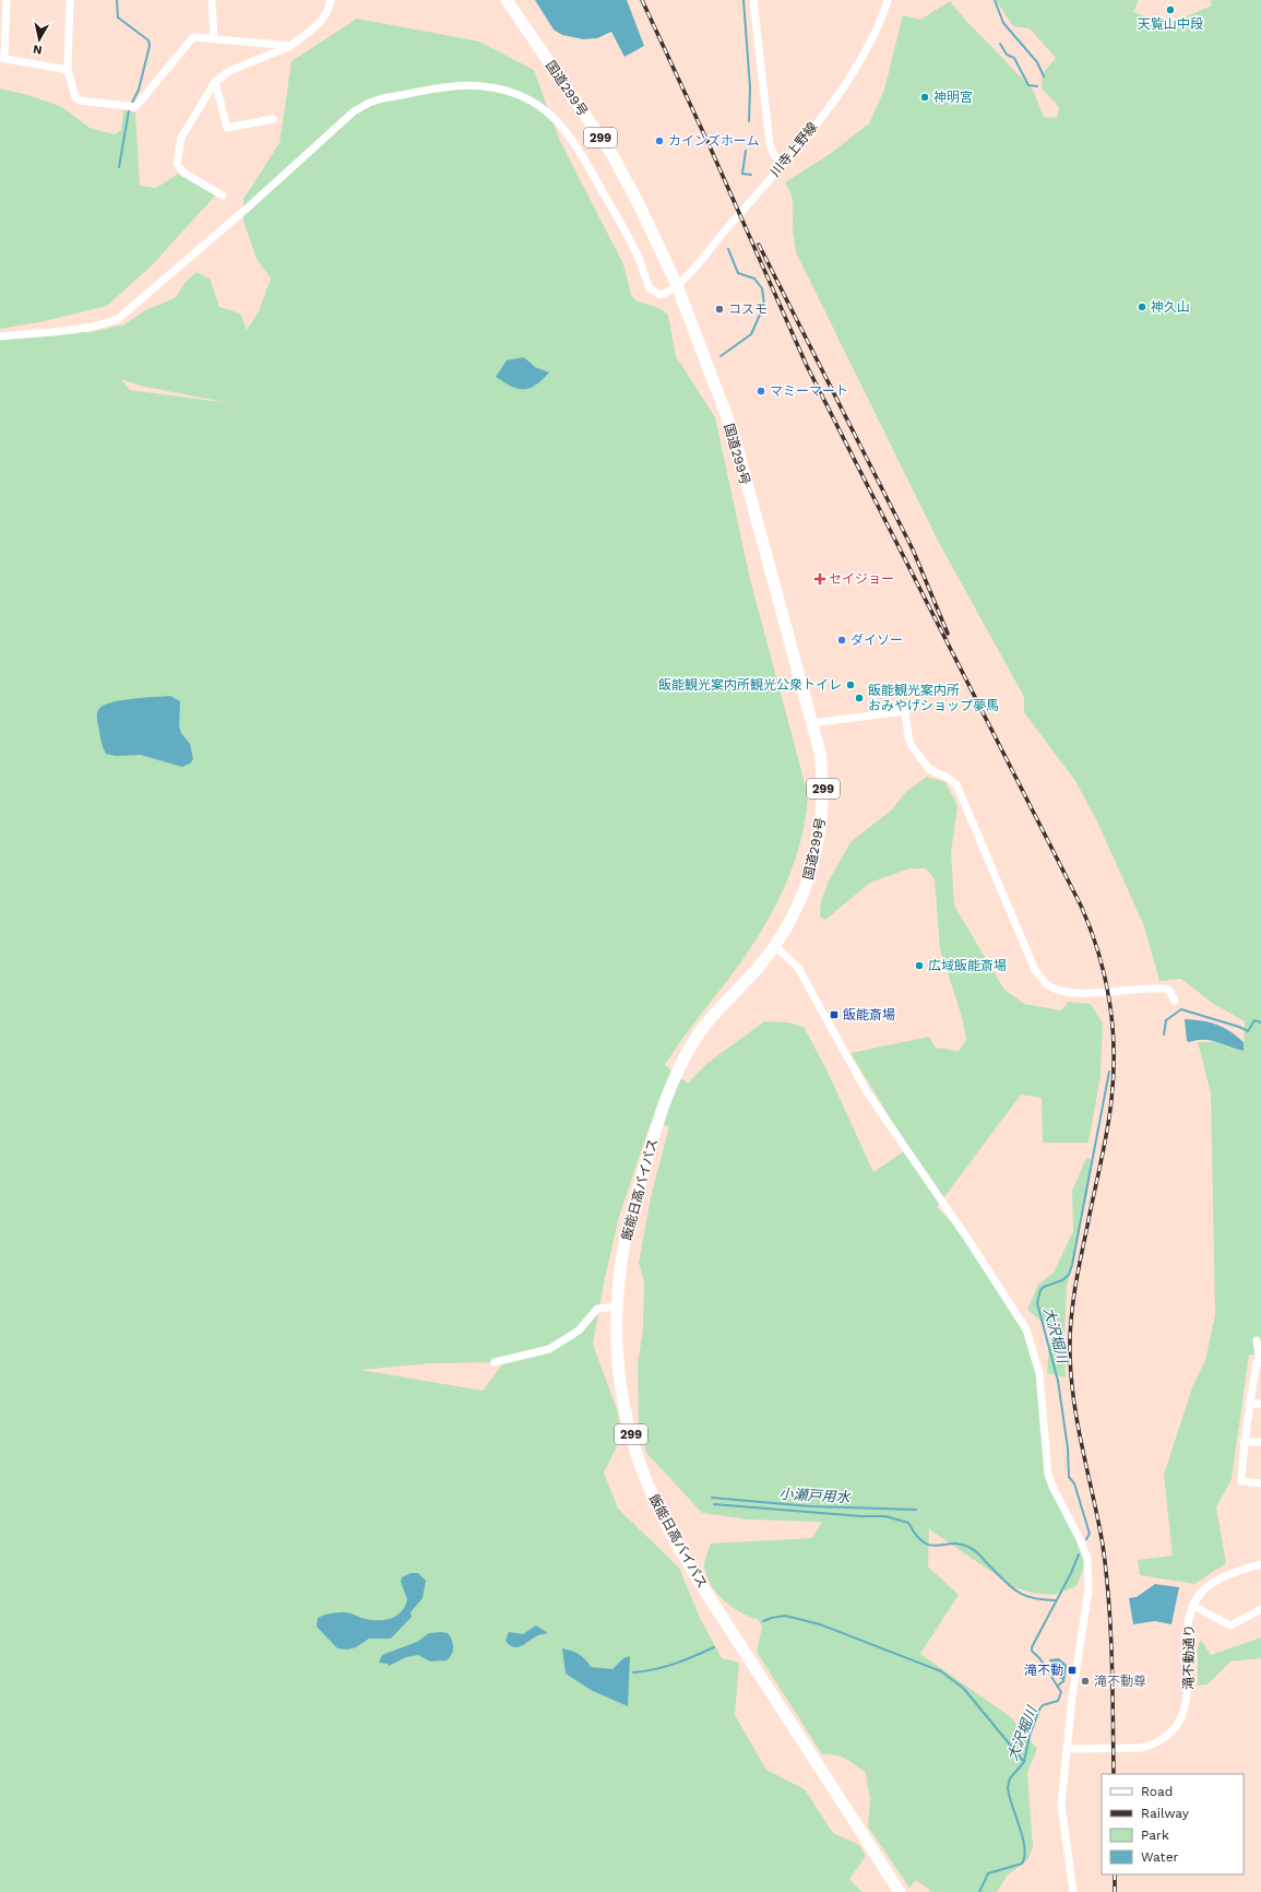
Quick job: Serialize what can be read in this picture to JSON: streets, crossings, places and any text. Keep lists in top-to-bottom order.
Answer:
{
  "streets": {
    "highway": ["国道299号", "299", "飯能日高バイパス"],
    "street": ["川寺上野線", "滝不動通り"]
  },
  "crossings": [
    ["国道299号", "川寺上野線"],
    ["国道299号", "飯能日高バイパス"]
  ],
  "water": ["大沢堀川", "小瀬戸用水"],
  "places": {
    "other": [
      "天覧山中段",
      "神明宮",
      "カインズホーム",
      "神久山",
      "コスモ",
      "マミーマート",
      "ダイソー",
      "飯能観光案内所観光公衆トイレ",
      "飯能観光案内所 おみやげショップ夢馬",
      "広域飯能斎場",
      "滝不動尊"
    ],
    "health": ["セイジョー"],
    "transit": ["飯能斎場", "滝不動"]
  },
  "legend": [
    "Road",
    "Railway",
    "Park",
    "Water"
  ],
  "north": "bottom"
}
